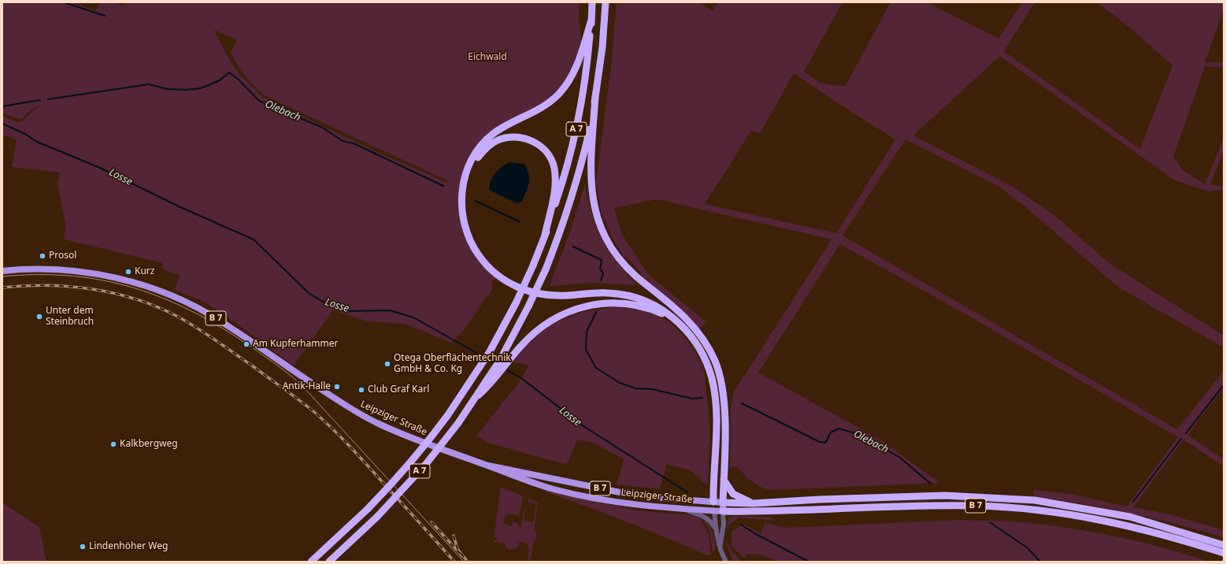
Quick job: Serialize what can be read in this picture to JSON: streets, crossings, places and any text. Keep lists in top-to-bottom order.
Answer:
{
  "streets": {
    "highway": ["A 7", "B 7"],
    "main road": ["Leipziger Straße"]
  },
  "crossings": [
    ["B 7", "Leipziger Straße"]
  ],
  "water": ["Olebach", "Losse"],
  "parks": ["Eichwald"],
  "places": [
    "Prosol",
    "Kurz",
    "Unter dem Steinbruch",
    "Am Kupferhammer",
    "Otega Oberflächentechnik GmbH & Co. Kg",
    "Antik-Halle",
    "Club Graf Karl",
    "Kalkbergweg",
    "Lindenhöher Weg"
  ]
}
